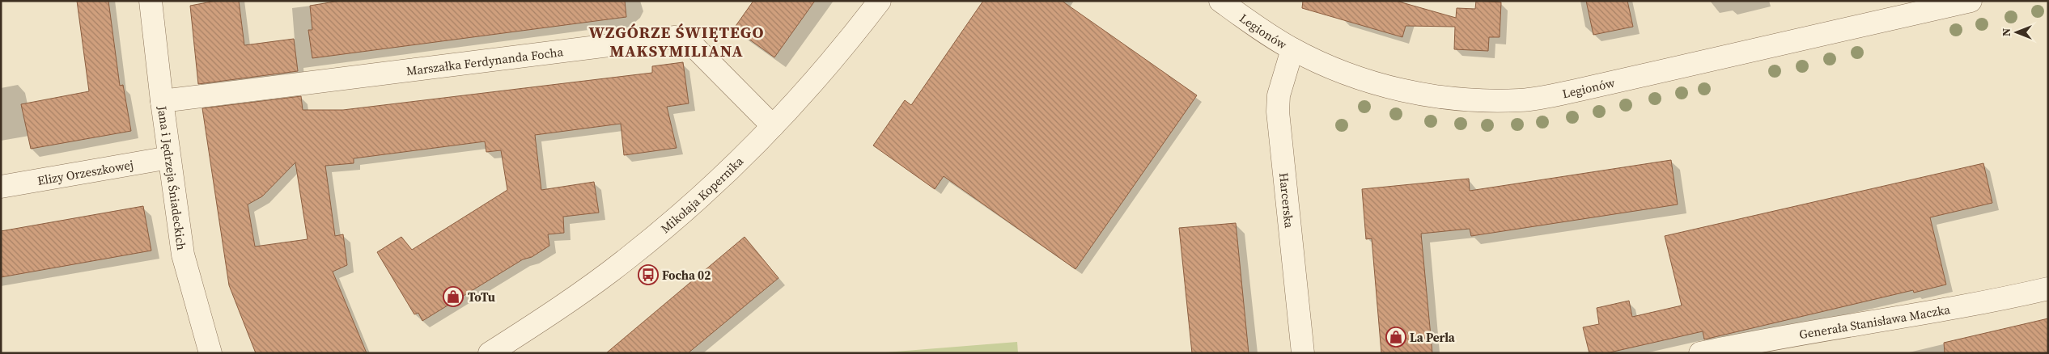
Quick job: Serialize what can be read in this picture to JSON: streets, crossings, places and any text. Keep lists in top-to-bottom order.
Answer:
{
  "streets": {
    "street": [
      "Legionów",
      "Marszałka Ferdynanda Focha",
      "Elizy Orzeszkowej",
      "Jana i Jędrzeja Śniadeckich",
      "Mikołaja Kopernika",
      "Harcerska",
      "Generała Stanisława Maczka"
    ]
  },
  "crossings": [
    ["Legionów", "Harcerska"],
    ["Marszałka Ferdynanda Focha", "Jana i Jędrzeja Śniadeckich"],
    ["Marszałka Ferdynanda Focha", "Mikołaja Kopernika"],
    ["Elizy Orzeszkowej", "Jana i Jędrzeja Śniadeckich"]
  ],
  "districts": ["WZGÓRZE ŚWIĘTEGO MAKSYMILIANA"],
  "places": {
    "bus stop": ["Focha 02"],
    "shop": ["ToTu", "La Perla"]
  },
  "north": "left"
}
